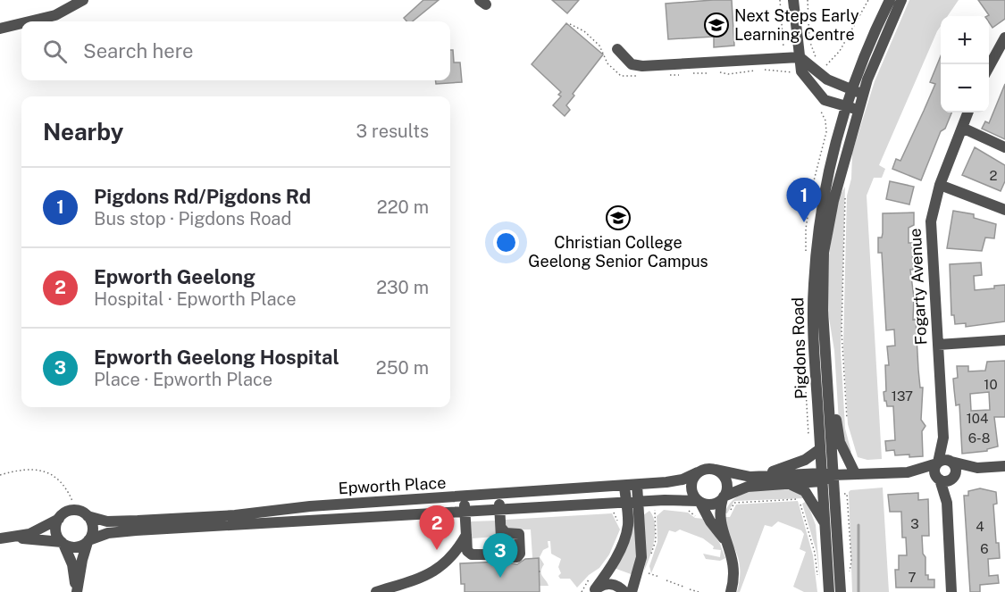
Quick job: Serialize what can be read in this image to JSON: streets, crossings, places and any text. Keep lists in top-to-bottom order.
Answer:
{
  "streets": {
    "street": ["Fogarty Avenue", "Pigdons Road", "Epworth Place"]
  },
  "places": {
    "school or university": ["Next Steps Early Learning Centre", "Christian College Geelong Senior Campus"]
  },
  "house_numbers": [
    "2",
    "10",
    "137",
    "104",
    "6-8",
    "3",
    "4",
    "6",
    "7"
  ],
  "page": {
    "map_buttons": ["+", "−"],
    "search": "Search here",
    "heading": ["Nearby", "3 results"],
    "list": [
      {
        "mark": "1",
        "name": "Pigdons Rd/Pigdons Rd",
        "note": "Bus stop · Pigdons Road",
        "value": "220 m"
      },
      {
        "mark": "2",
        "name": "Epworth Geelong",
        "note": "Hospital · Epworth Place",
        "value": "230 m"
      },
      {
        "mark": "3",
        "name": "Epworth Geelong Hospital",
        "note": "Place · Epworth Place",
        "value": "250 m"
      }
    ],
    "pins": ["1", "2", "3"]
  }
}
